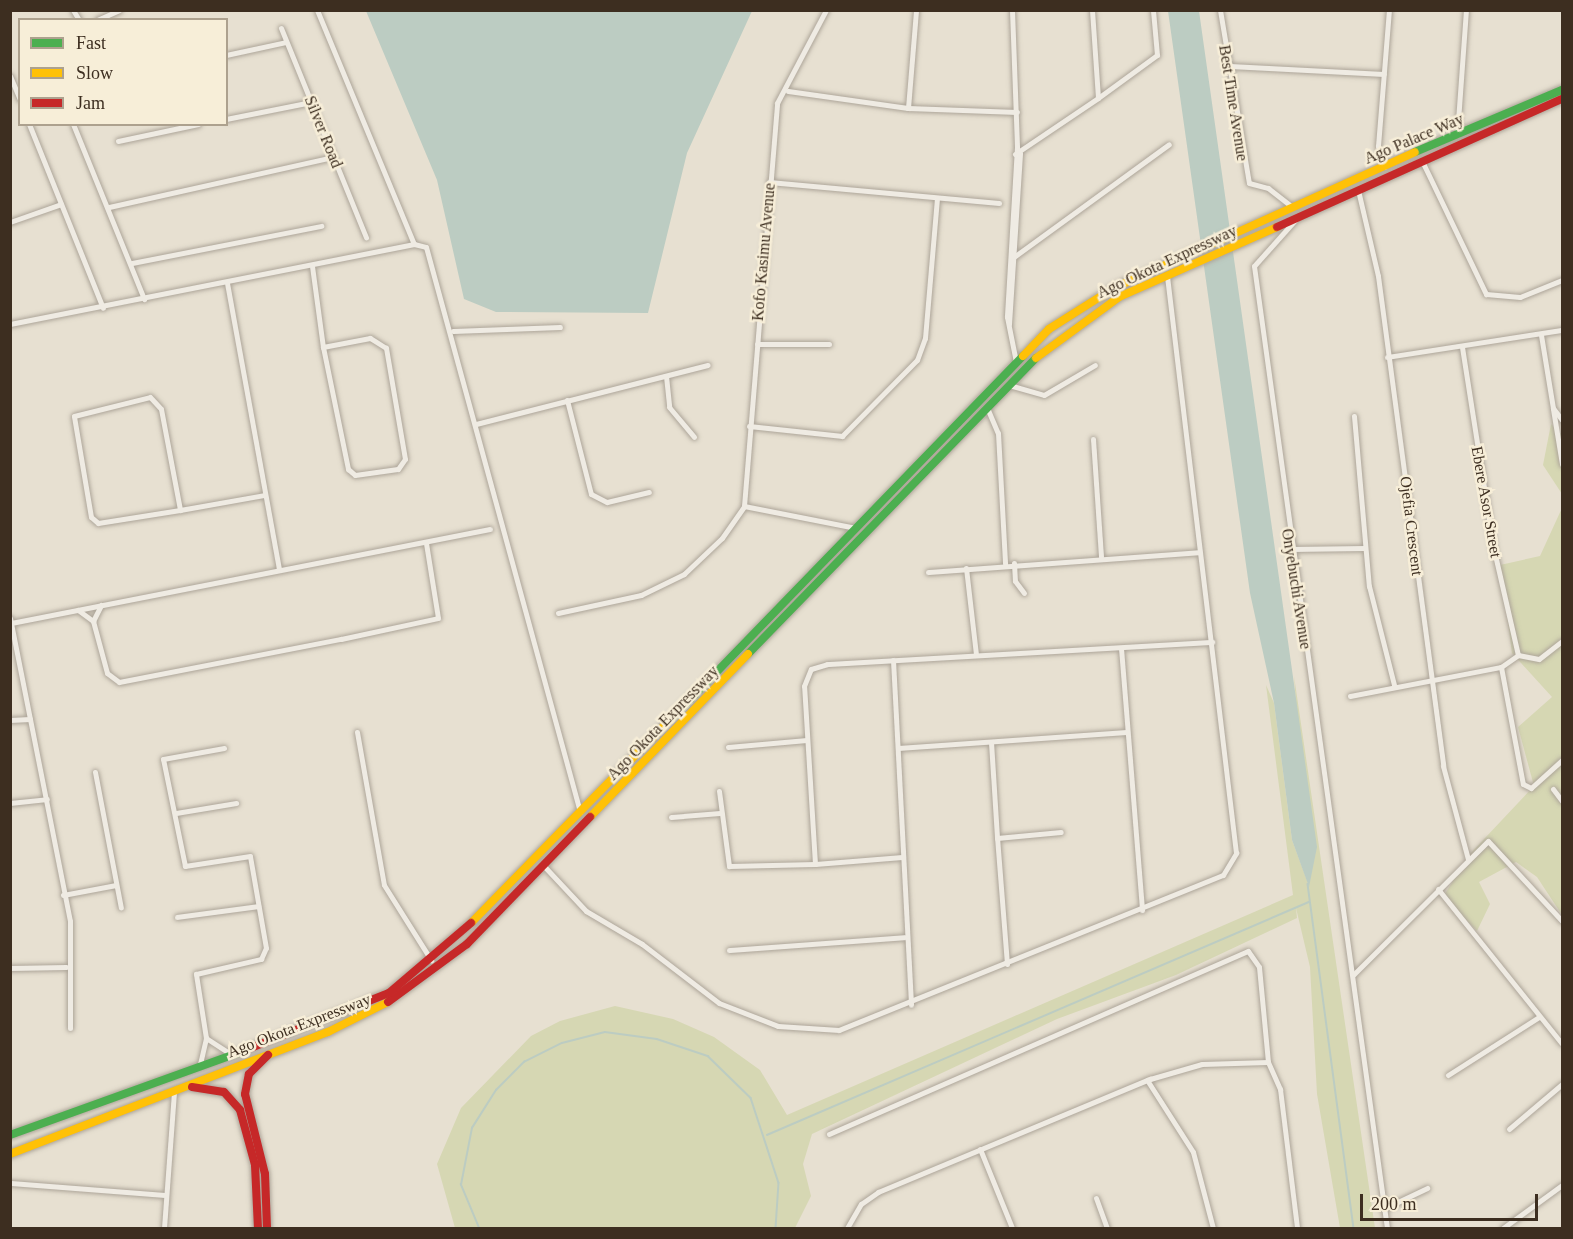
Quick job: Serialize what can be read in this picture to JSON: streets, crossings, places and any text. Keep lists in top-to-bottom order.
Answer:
{
  "streets": {
    "main road": ["Ago Palace Way", "Ago Okota Expressway"],
    "street": [
      "Best Time Avenue",
      "Silver Road",
      "Kofo Kasimu Avenue",
      "Ebere Asor Street",
      "Ojefia Crescent",
      "Onyebuchi Avenue"
    ]
  },
  "crossings": [
    ["Best Time Avenue", "Ago Palace Way"],
    ["Ago Palace Way", "Ago Okota Expressway"],
    ["Ago Palace Way", "Ojefia Crescent"],
    ["Ago Palace Way", "Onyebuchi Avenue"]
  ],
  "legend": ["Fast", "Slow", "Jam"],
  "scale_bar": "200 m"
}
